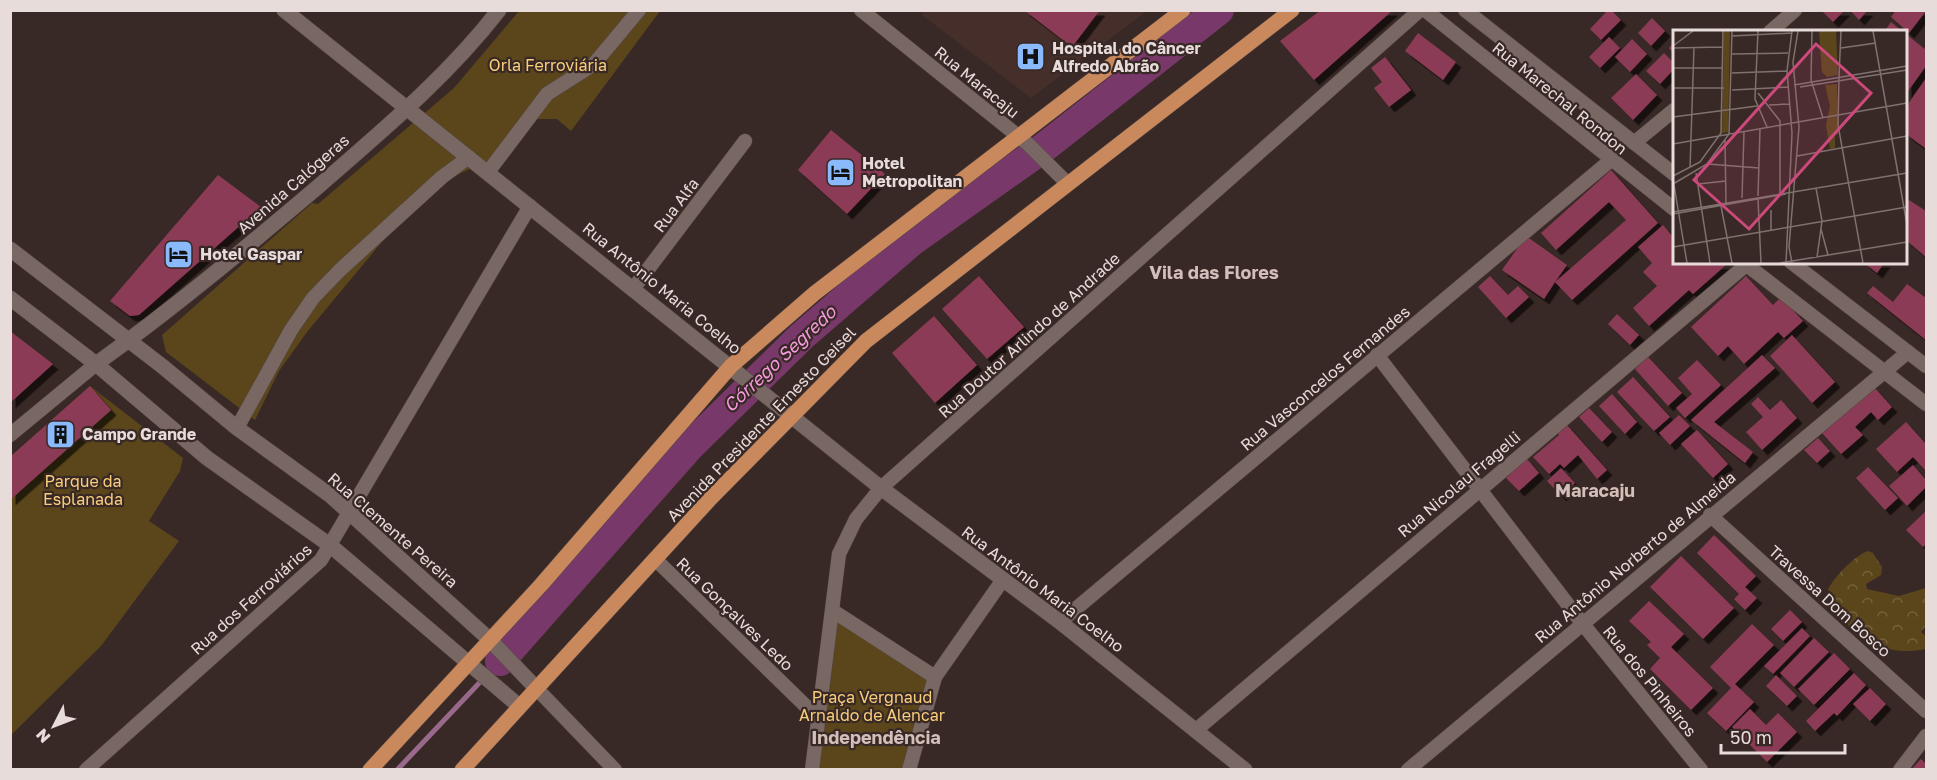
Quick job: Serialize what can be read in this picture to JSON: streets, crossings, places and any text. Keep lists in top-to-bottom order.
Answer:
{
  "streets": {
    "main road": [
      "Avenida Calógeras",
      "Rua Antônio Maria Coelho",
      "Avenida Presidente Ernesto Geisel",
      "Rua Clemente Pereira"
    ],
    "street": [
      "Rua Maracaju",
      "Rua Marechal Rondon",
      "Rua Alfa",
      "Rua Doutor Arlindo de Andrade",
      "Rua Vasconcelos Fernandes",
      "Rua Nicolau Fragelli",
      "Rua Antônio Norberto de Almeida",
      "Rua dos Ferroviários",
      "Travessa Dom Bosco",
      "Rua Gonçalves Ledo",
      "Rua dos Pinheiros"
    ]
  },
  "crossings": [
    ["Rua Maracaju", "Avenida Presidente Ernesto Geisel"],
    ["Rua Marechal Rondon", "Rua Vasconcelos Fernandes"],
    ["Avenida Calógeras", "Rua Antônio Maria Coelho"],
    ["Avenida Calógeras", "Rua Clemente Pereira"],
    ["Rua Alfa", "Rua Antônio Maria Coelho"],
    ["Rua Antônio Maria Coelho", "Rua Doutor Arlindo de Andrade"],
    ["Rua Antônio Maria Coelho", "Rua Vasconcelos Fernandes"],
    ["Rua Antônio Maria Coelho", "Avenida Presidente Ernesto Geisel"],
    ["Rua Antônio Maria Coelho", "Rua Nicolau Fragelli"],
    ["Rua Antônio Maria Coelho", "Rua dos Ferroviários"],
    ["Rua Doutor Arlindo de Andrade", "Rua Gonçalves Ledo"],
    ["Rua Vasconcelos Fernandes", "Rua dos Pinheiros"],
    ["Avenida Presidente Ernesto Geisel", "Rua Clemente Pereira"],
    ["Avenida Presidente Ernesto Geisel", "Rua Gonçalves Ledo"],
    ["Rua Nicolau Fragelli", "Rua dos Pinheiros"],
    ["Rua Clemente Pereira", "Rua dos Ferroviários"],
    ["Rua Antônio Norberto de Almeida", "Travessa Dom Bosco"],
    ["Rua Antônio Norberto de Almeida", "Rua dos Pinheiros"]
  ],
  "districts": ["Vila das Flores", "Maracaju", "Independência"],
  "water": ["Córrego Segredo"],
  "parks": ["Orla Ferroviária", "Parque da Esplanada", "Praça Vergnaud Arnaldo de Alencar"],
  "places": {
    "hospital": ["Hospital do Câncer Alfredo Abrão"],
    "hotel": ["Hotel Metropolitan", "Hotel Gaspar"],
    "building": ["Campo Grande"]
  },
  "scale_bar": "50 m",
  "north": "bottom left"
}
